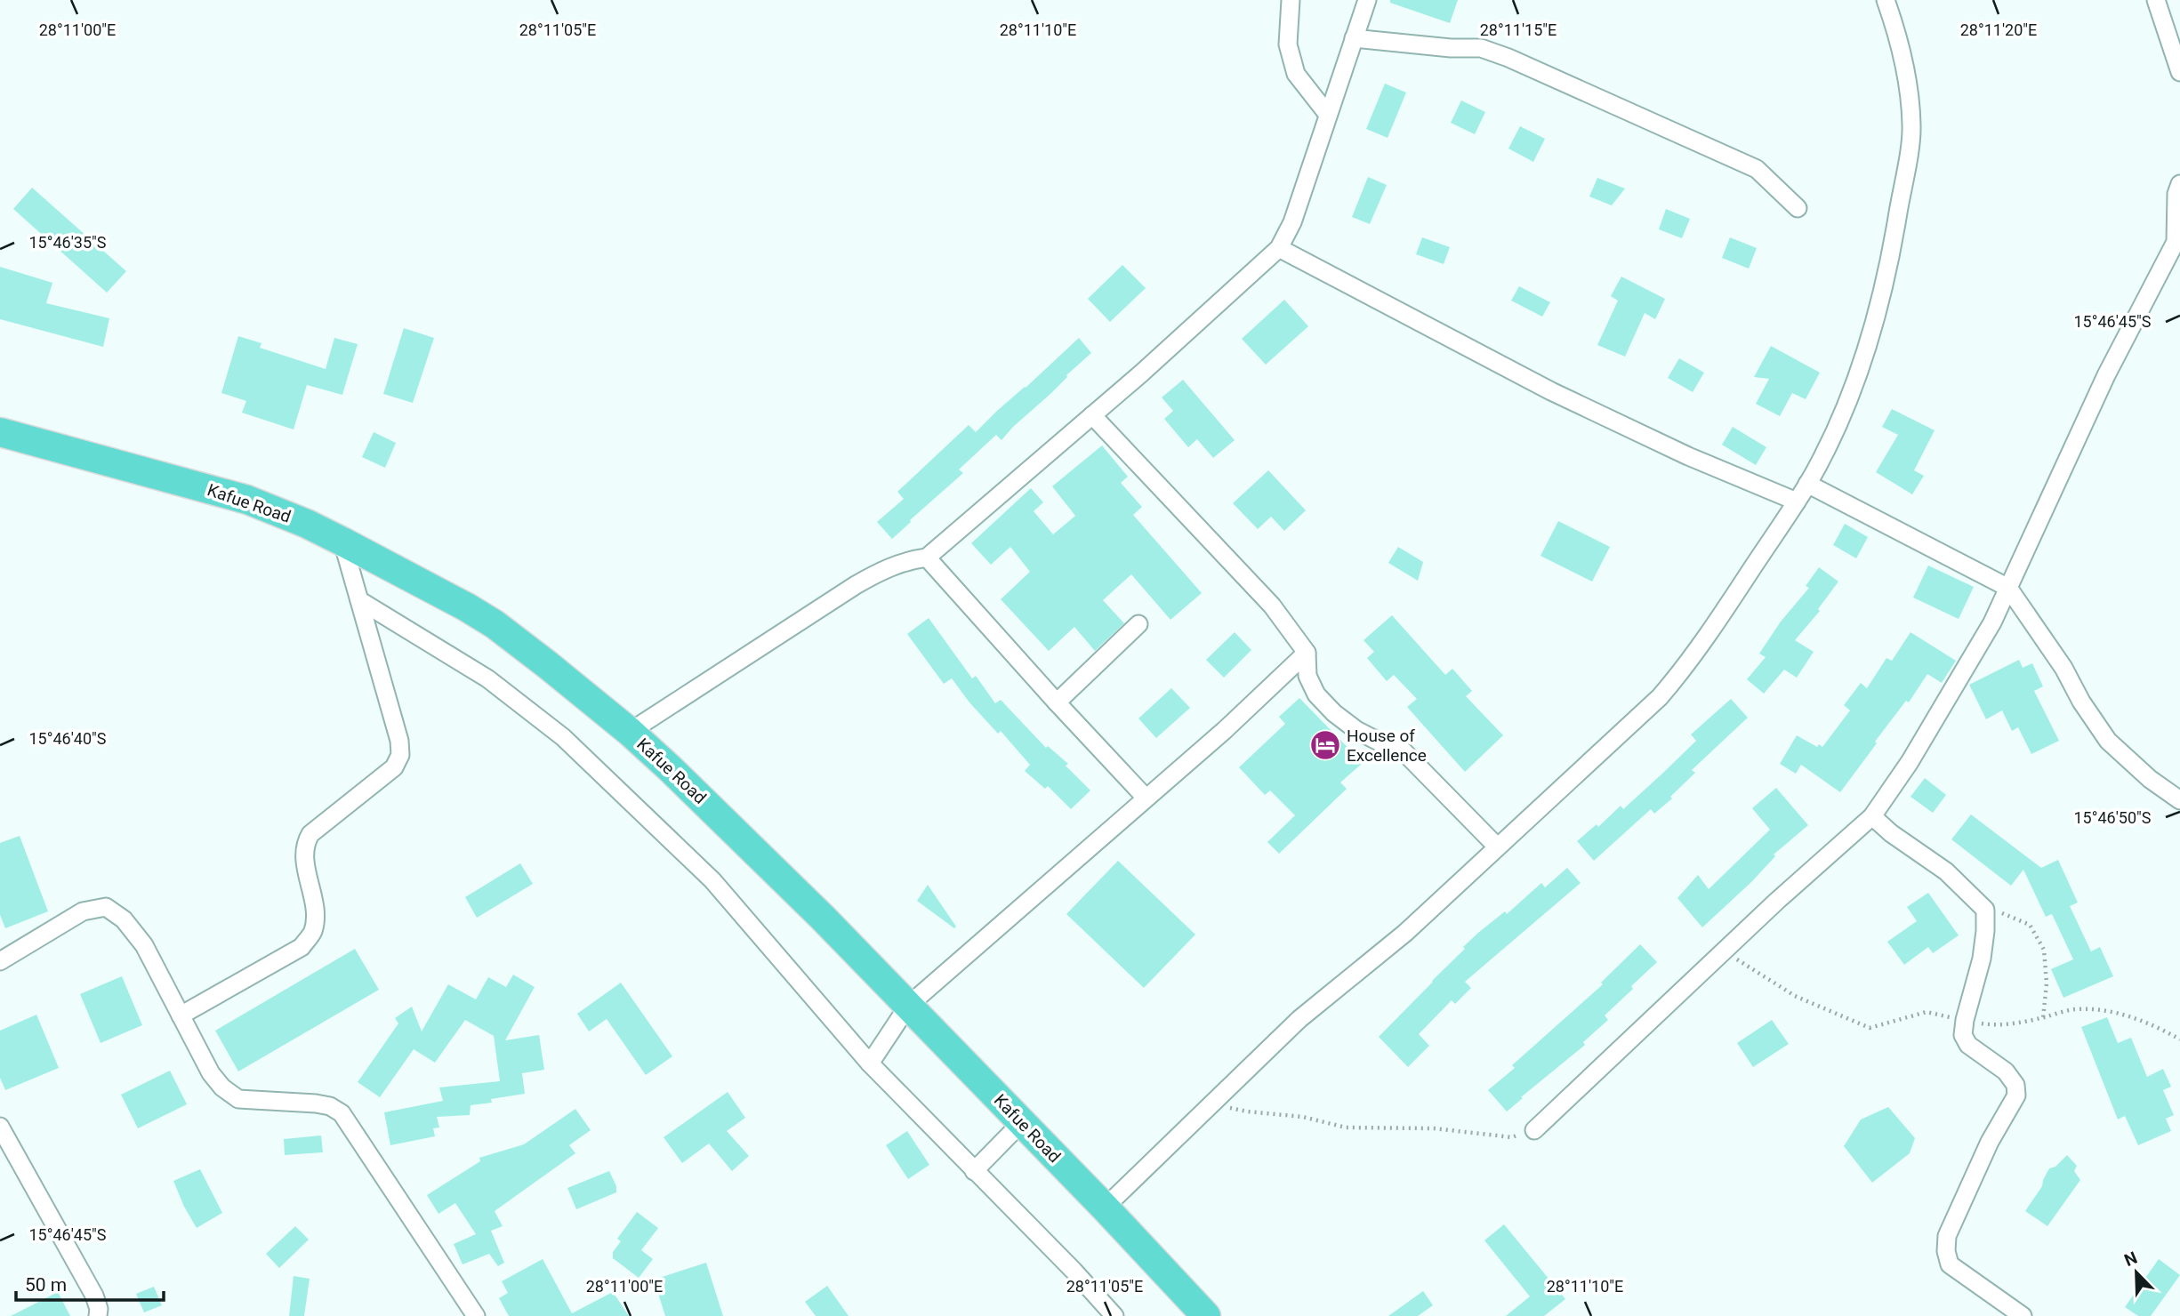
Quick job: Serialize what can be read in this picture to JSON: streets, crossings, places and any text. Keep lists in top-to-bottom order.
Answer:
{
  "streets": {
    "highway": ["Kafue Road"]
  },
  "places": {
    "hotel": ["House of Excellence"]
  },
  "scale_bar": "50 m",
  "north": "top left",
  "coordinates": [
    "28°11'00\"E",
    "28°11'05\"E",
    "28°11'10\"E",
    "28°11'15\"E",
    "28°11'20\"E",
    "15°46'35\"S",
    "15°46'45\"S",
    "15°46'40\"S",
    "15°46'50\"S"
  ]
}
